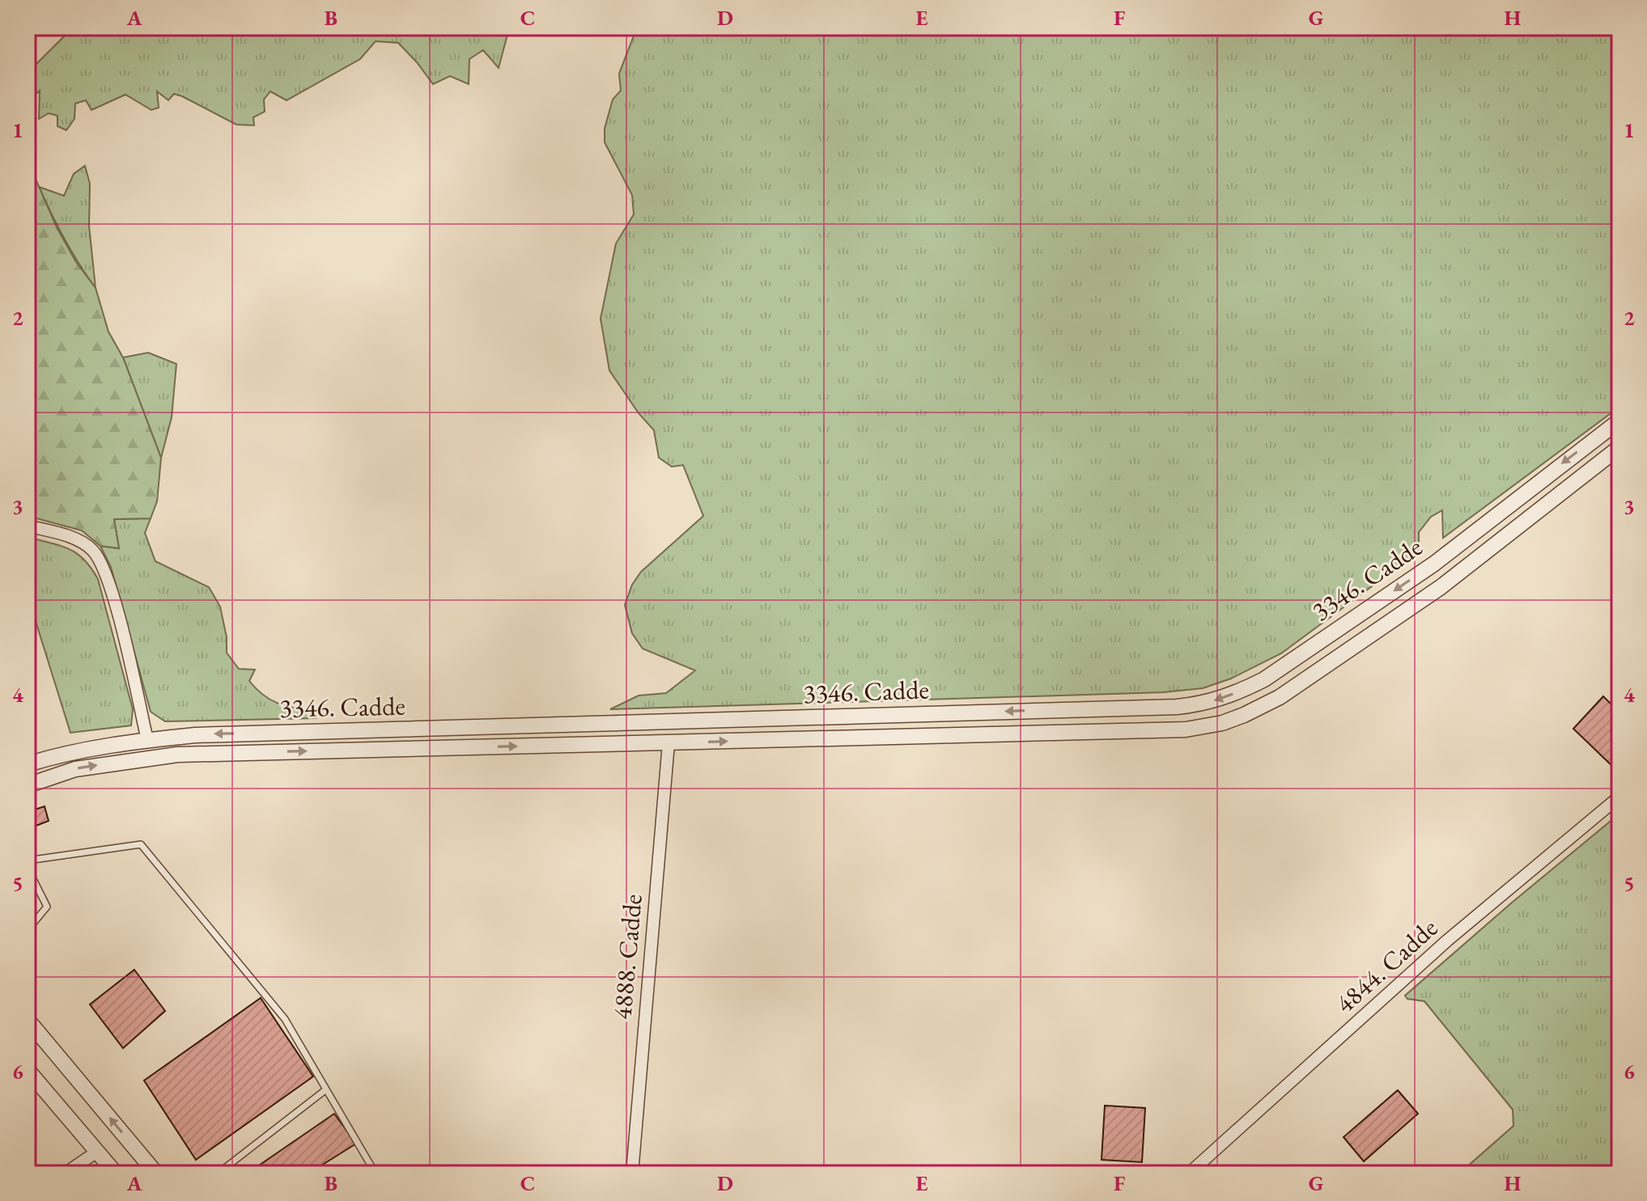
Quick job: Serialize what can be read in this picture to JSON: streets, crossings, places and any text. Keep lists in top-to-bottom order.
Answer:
{
  "streets": {
    "street": ["3346. Cadde", "4888. Cadde", "4844. Cadde"]
  },
  "crossings": [
    ["3346. Cadde", "4888. Cadde"]
  ],
  "grid": {
    "columns": [
      "A",
      "B",
      "C",
      "D",
      "E",
      "F",
      "G",
      "H"
    ],
    "rows": [
      "1",
      "2",
      "3",
      "4",
      "5",
      "6"
    ]
  }
}
